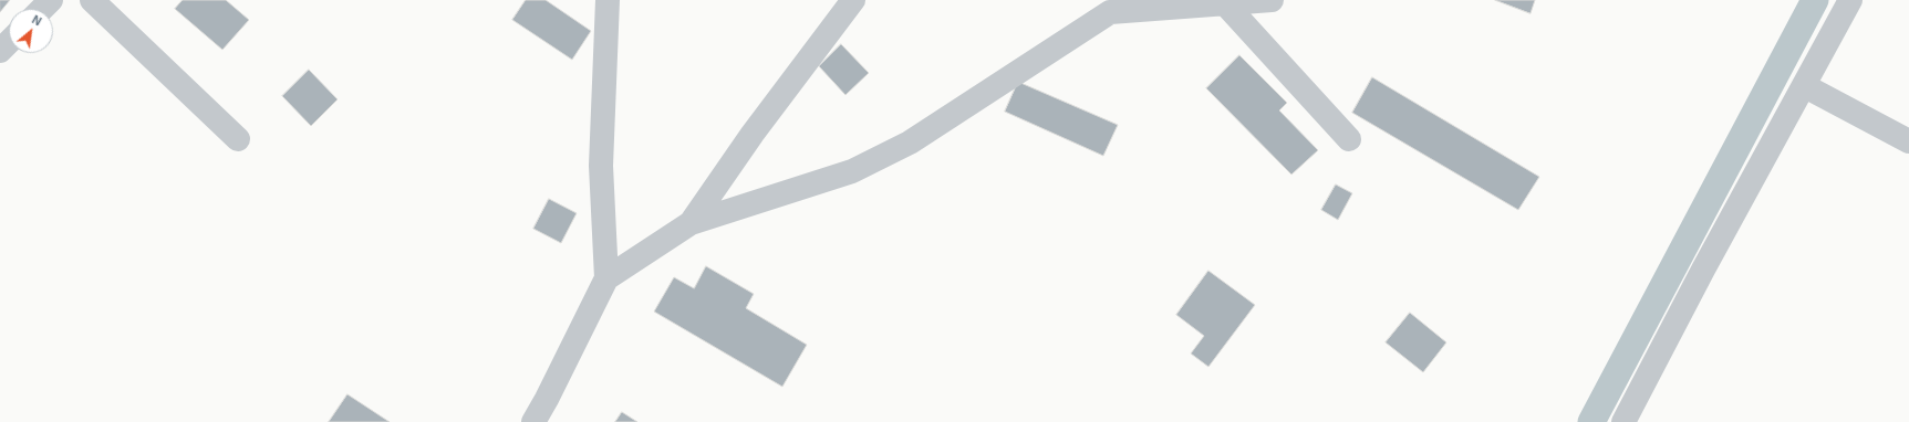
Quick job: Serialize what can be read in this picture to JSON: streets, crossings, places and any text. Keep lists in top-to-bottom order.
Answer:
{
  "north": "top right"
}
